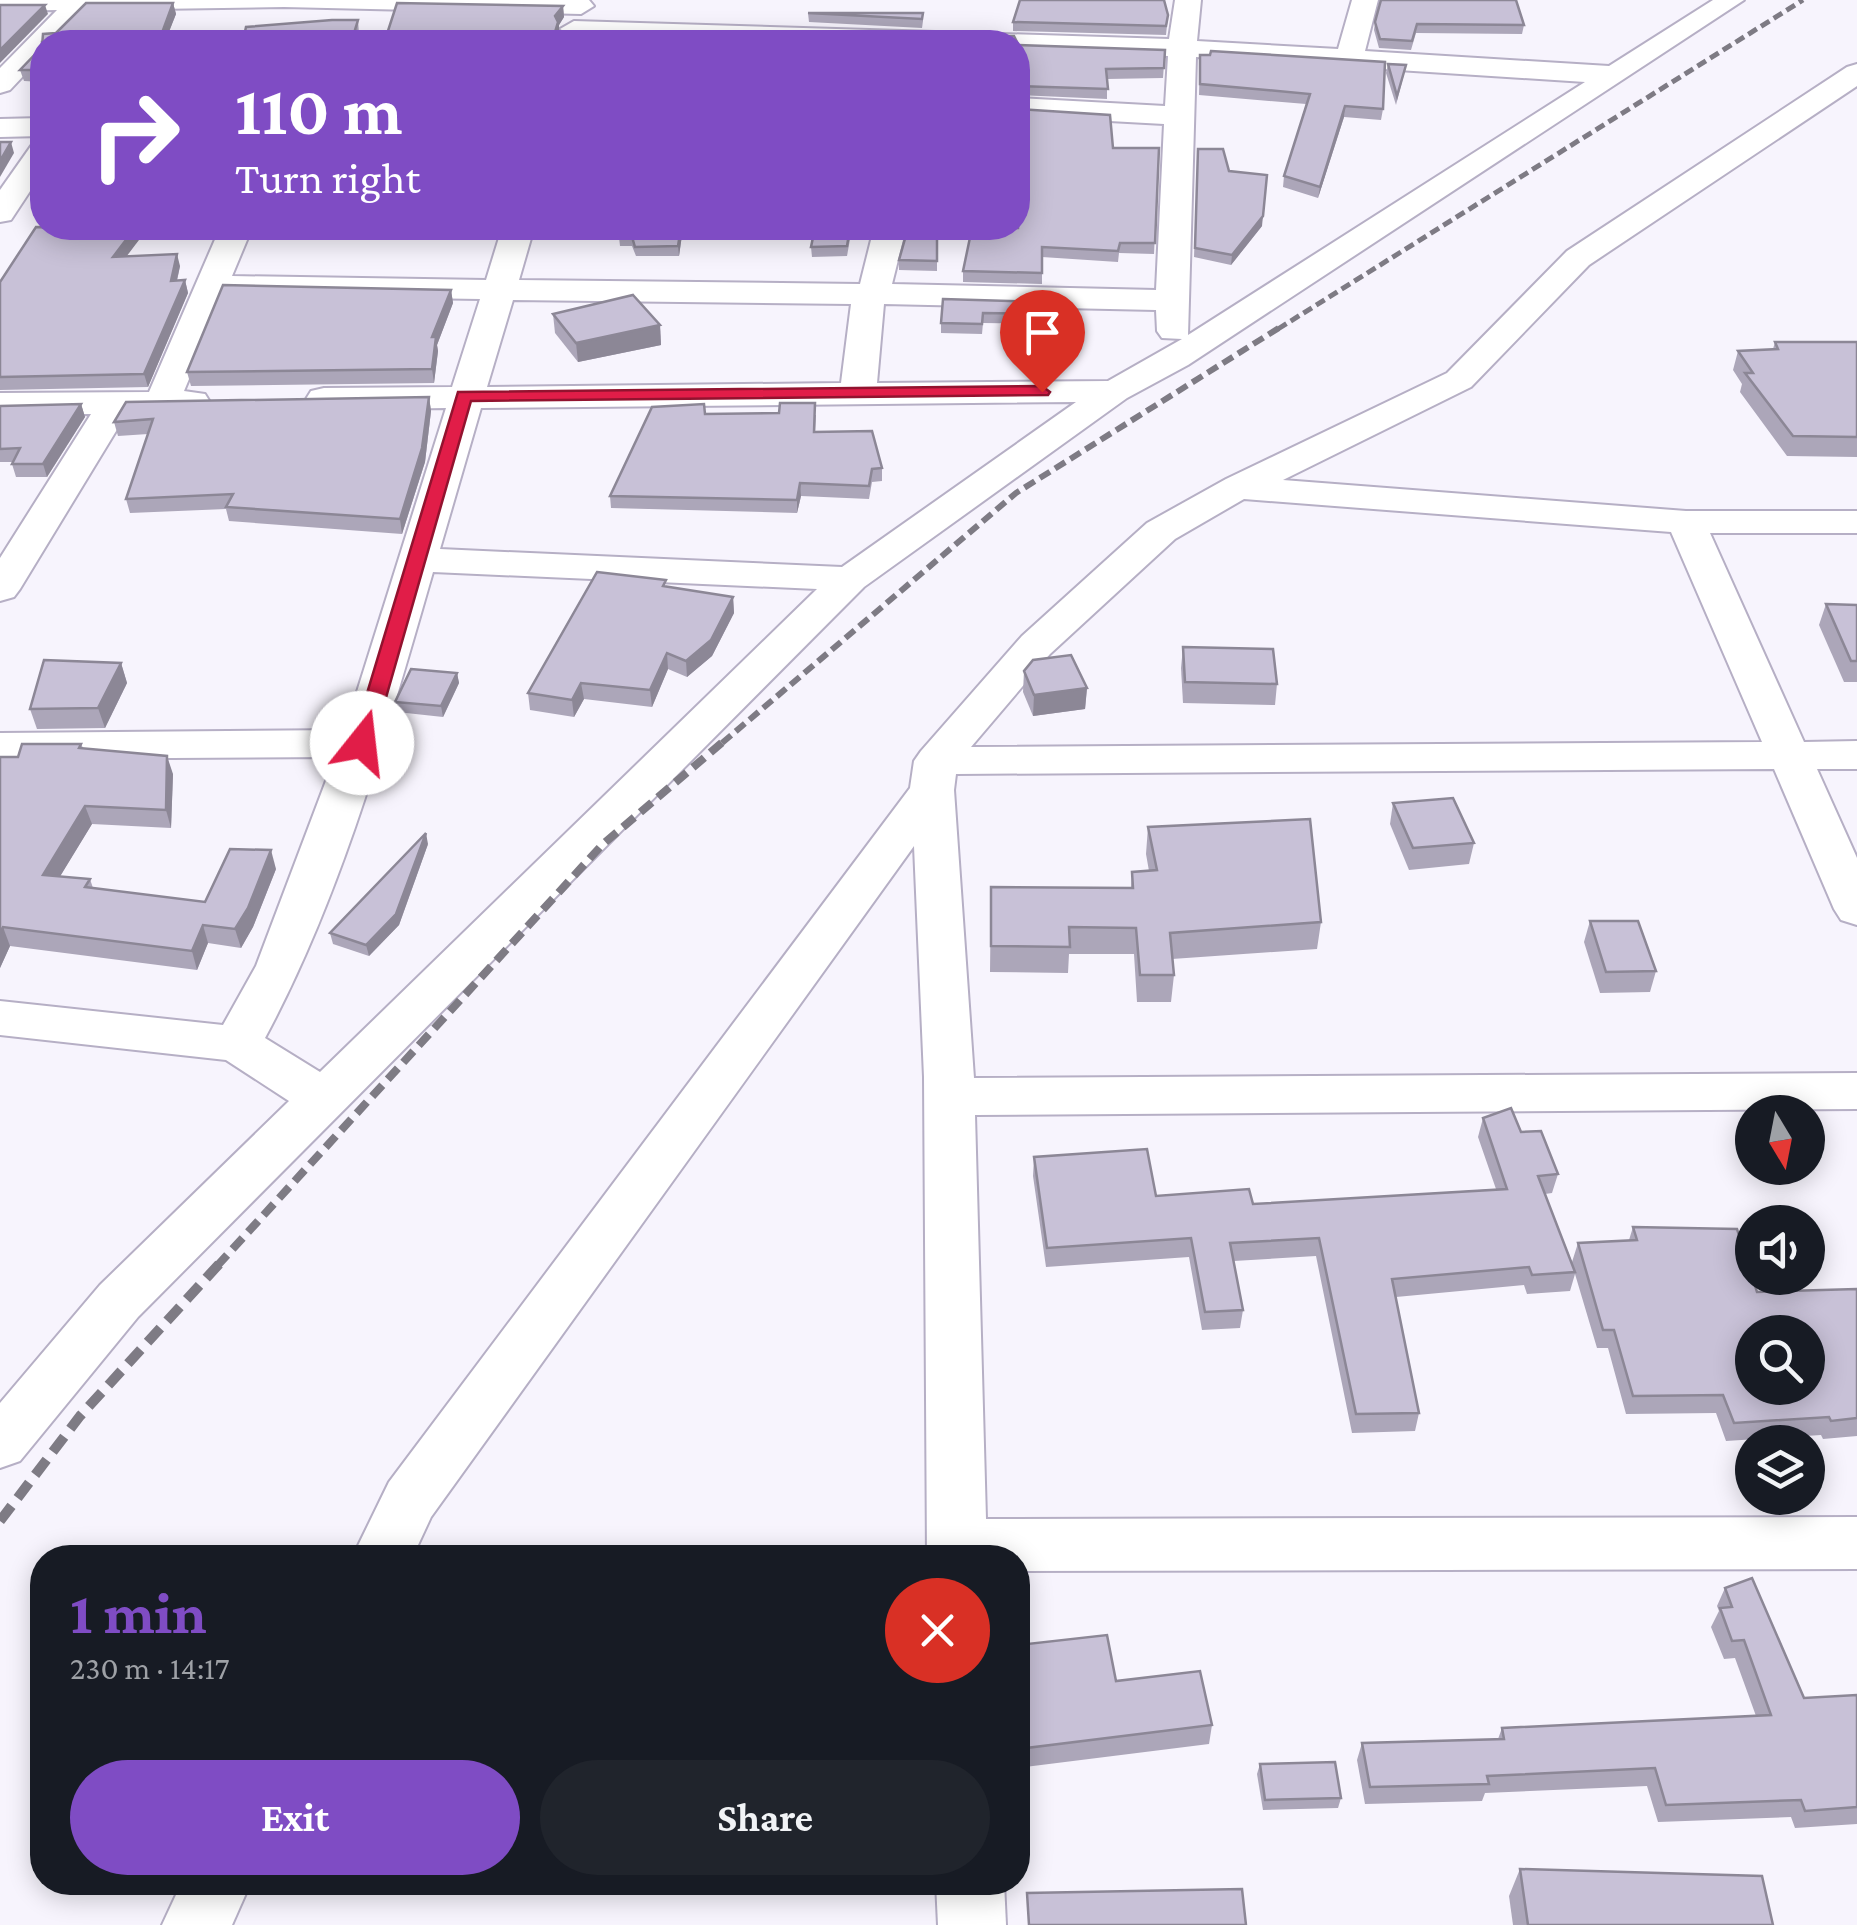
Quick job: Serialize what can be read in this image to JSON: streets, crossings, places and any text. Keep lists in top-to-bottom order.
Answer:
{
  "north": "bottom",
  "page": {
    "turn": ["110 m", "Turn right"],
    "heading": ["1 min", "230 m · 14:17"],
    "buttons": ["Exit", "Share"]
  }
}
